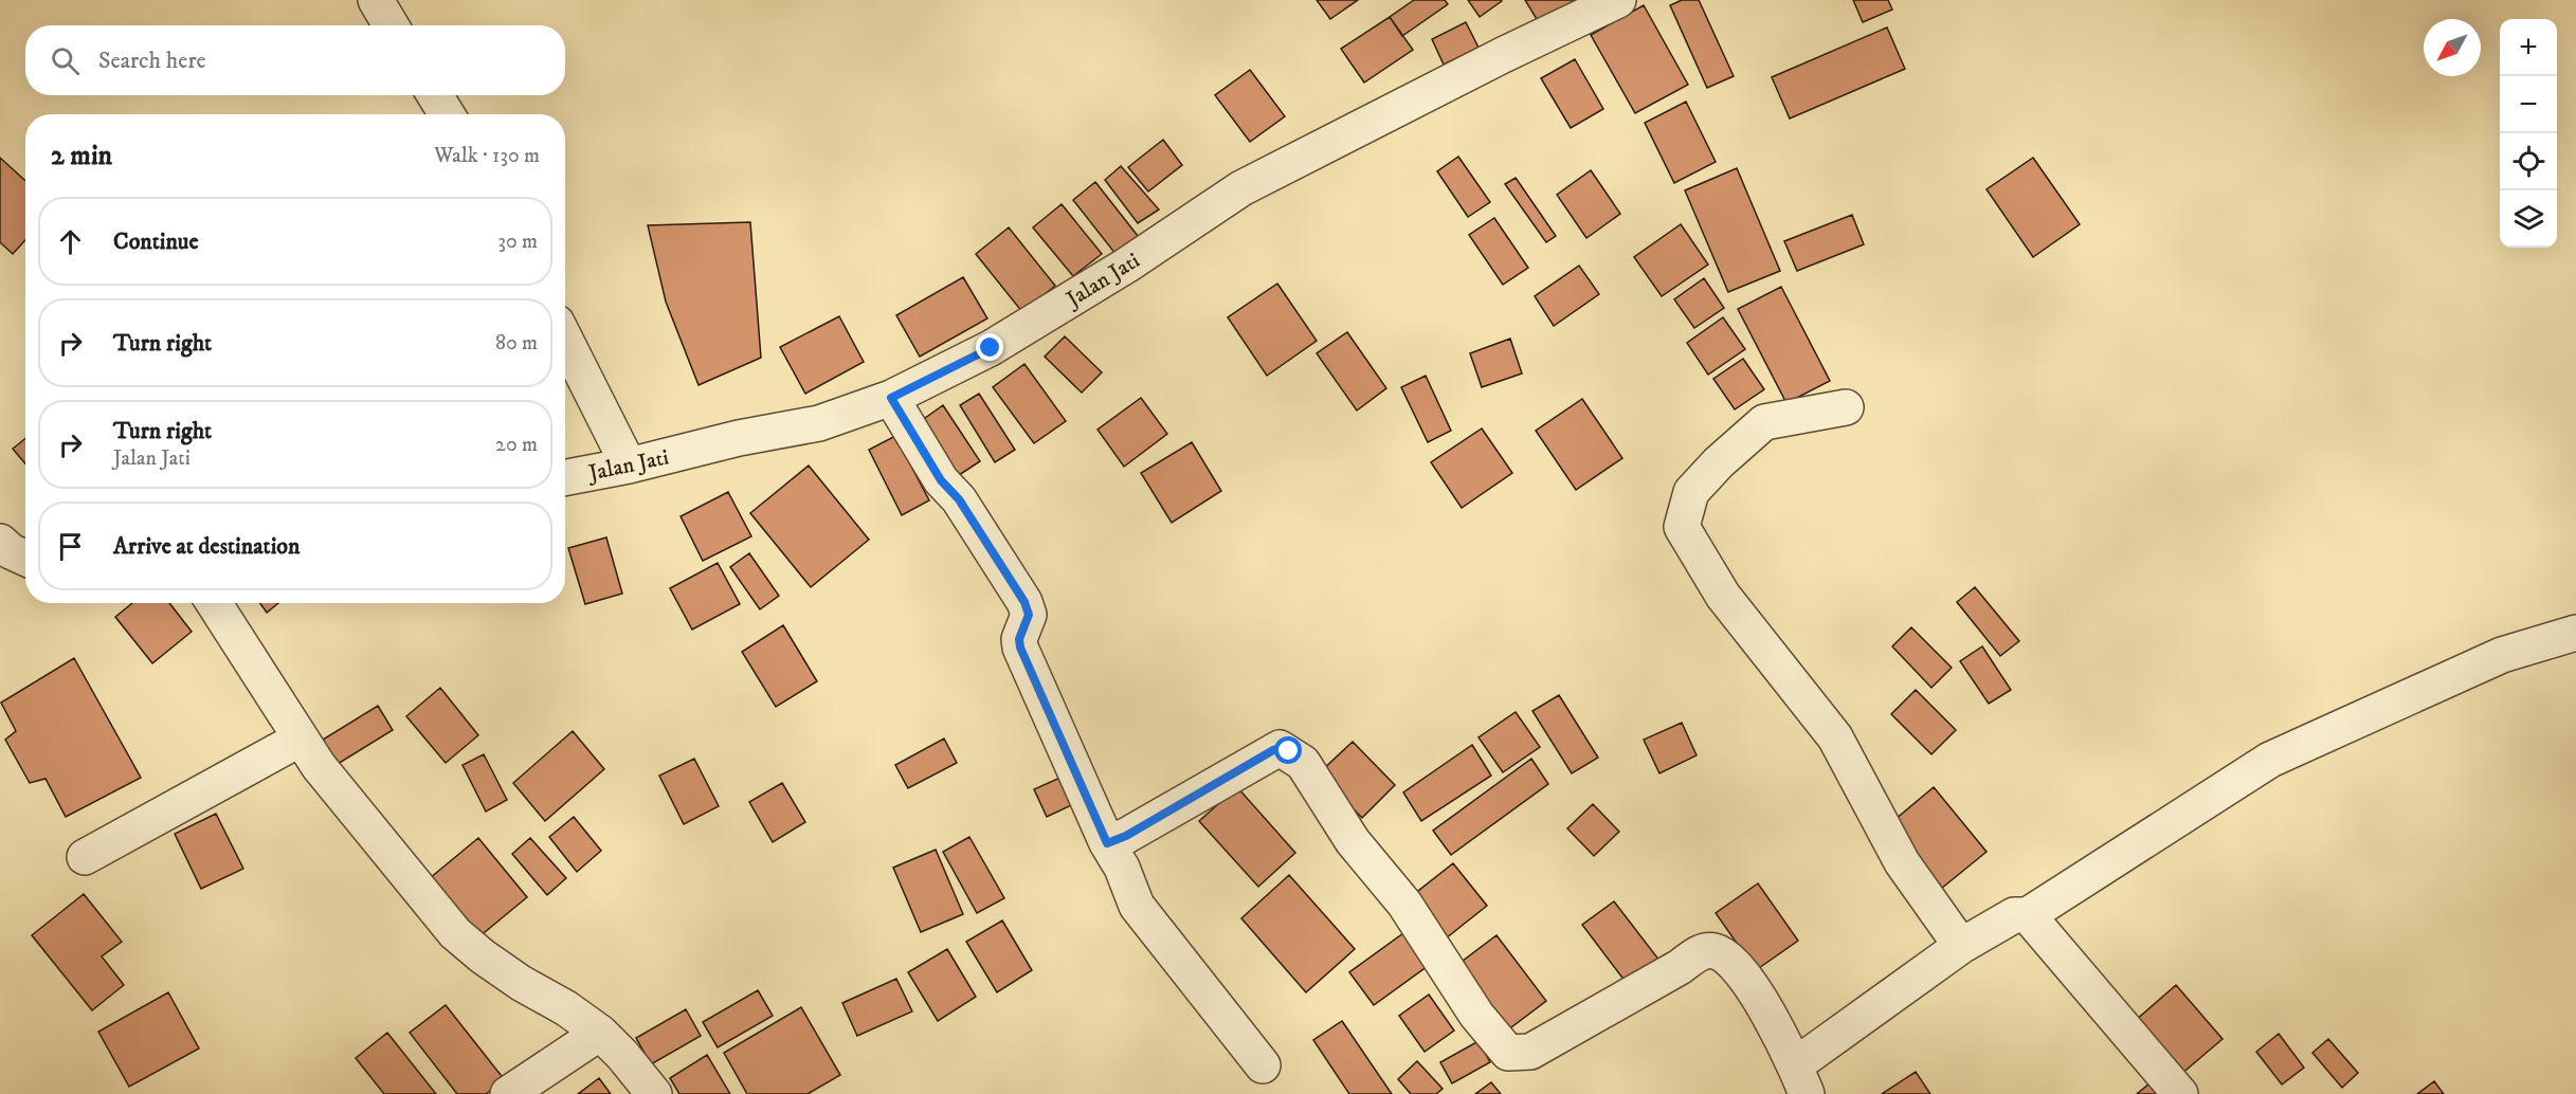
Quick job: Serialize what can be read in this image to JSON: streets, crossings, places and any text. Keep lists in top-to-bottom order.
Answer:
{
  "streets": {
    "street": ["Jalan Jati"]
  },
  "north": "bottom left",
  "page": {
    "map_buttons": ["+", "−"],
    "search": "Search here",
    "heading": ["2 min", "Walk · 130 m"],
    "list": [
      ["Continue", "30 m"],
      ["Turn right", "80 m"],
      ["Turn right", "Jalan Jati", "20 m"],
      "Arrive at destination"
    ]
  }
}
